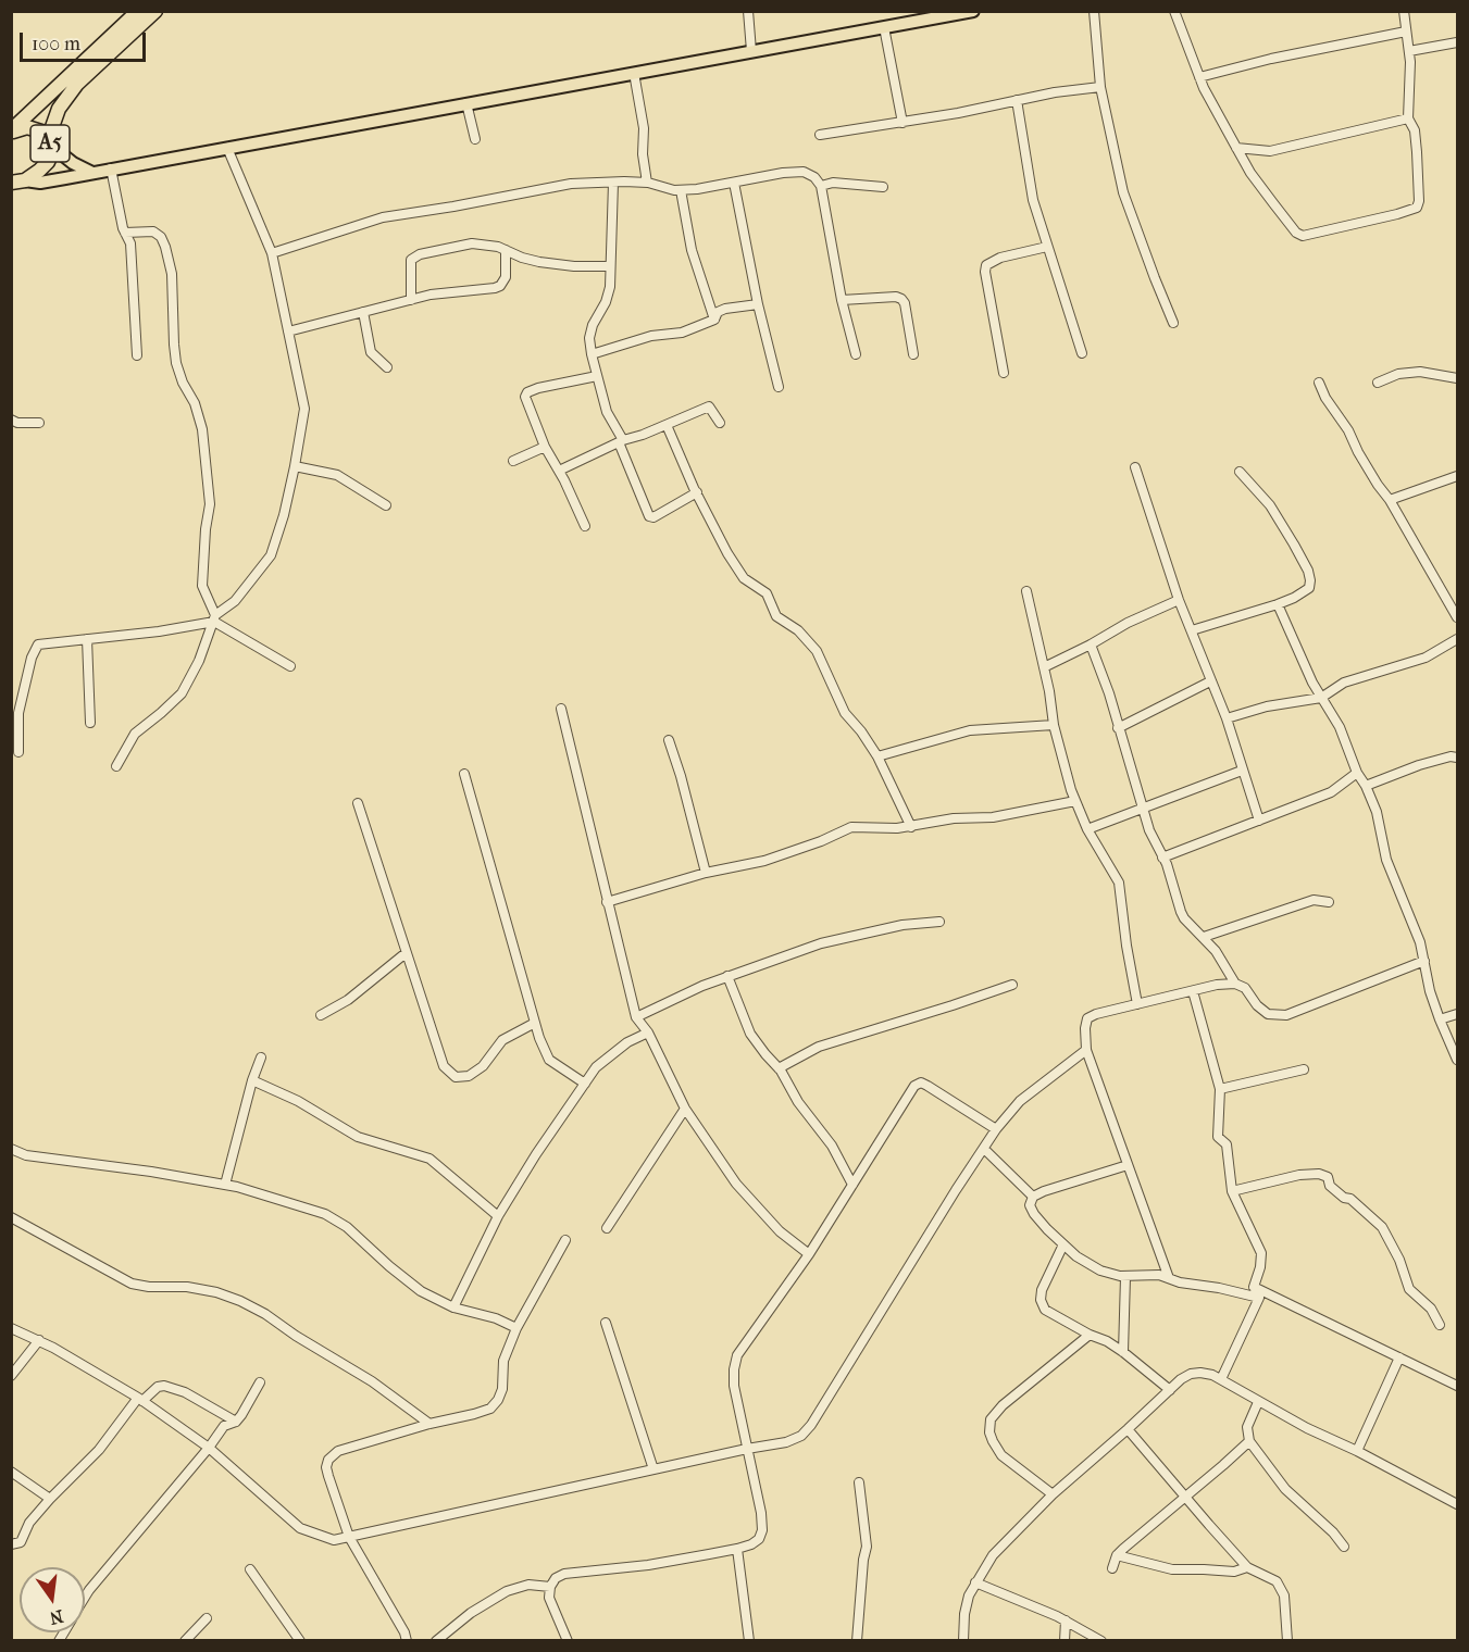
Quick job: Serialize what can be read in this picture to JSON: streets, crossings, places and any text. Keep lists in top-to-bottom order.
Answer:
{
  "streets": {
    "highway": ["A5"]
  },
  "scale_bar": "100 m",
  "north": "bottom"
}
